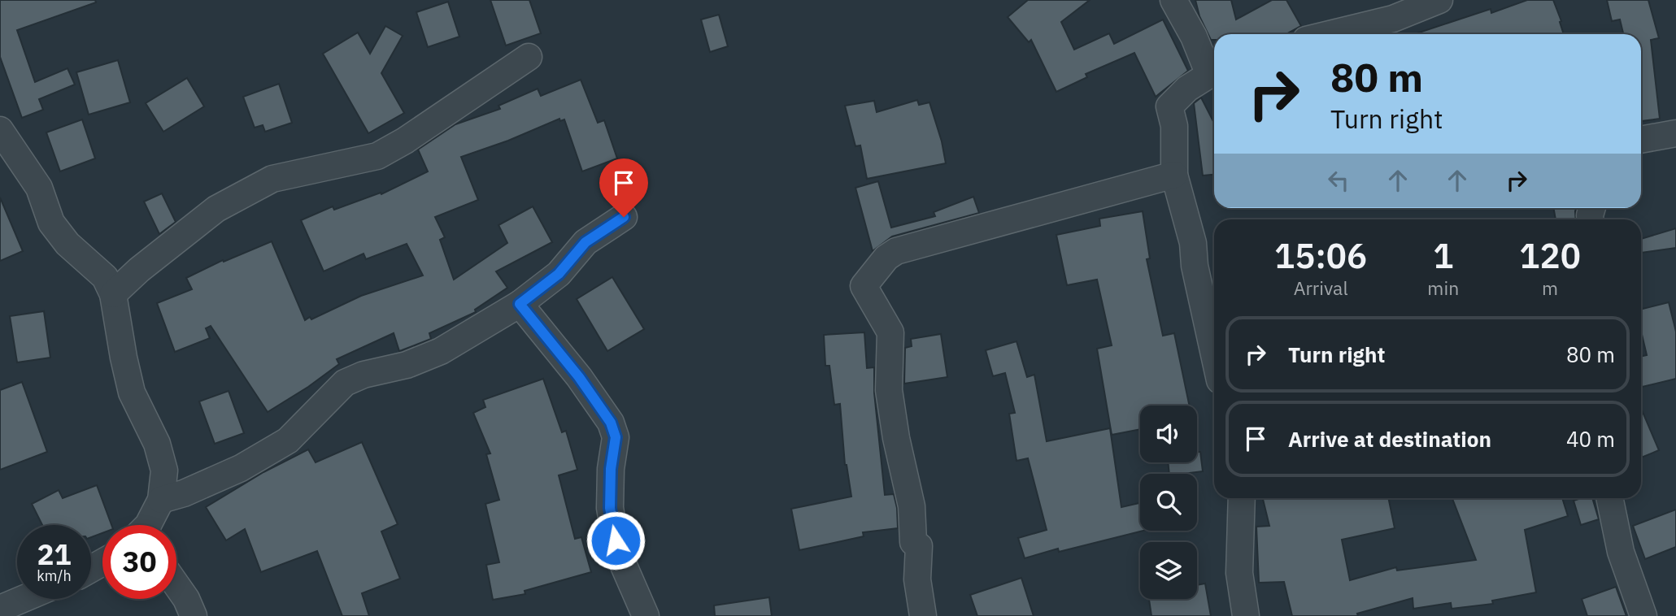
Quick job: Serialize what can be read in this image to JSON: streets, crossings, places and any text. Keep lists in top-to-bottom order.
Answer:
{
  "page": {
    "turn": ["80 m", "Turn right"],
    "eta": [
      "15:06",
      "Arrival",
      "1",
      "min",
      "120",
      "m"
    ],
    "list": [
      {
        "name": "Turn right",
        "value": "80 m"
      },
      {
        "name": "Arrive at destination",
        "value": "40 m"
      }
    ],
    "speed": "21 km/h",
    "limit": "30"
  }
}
